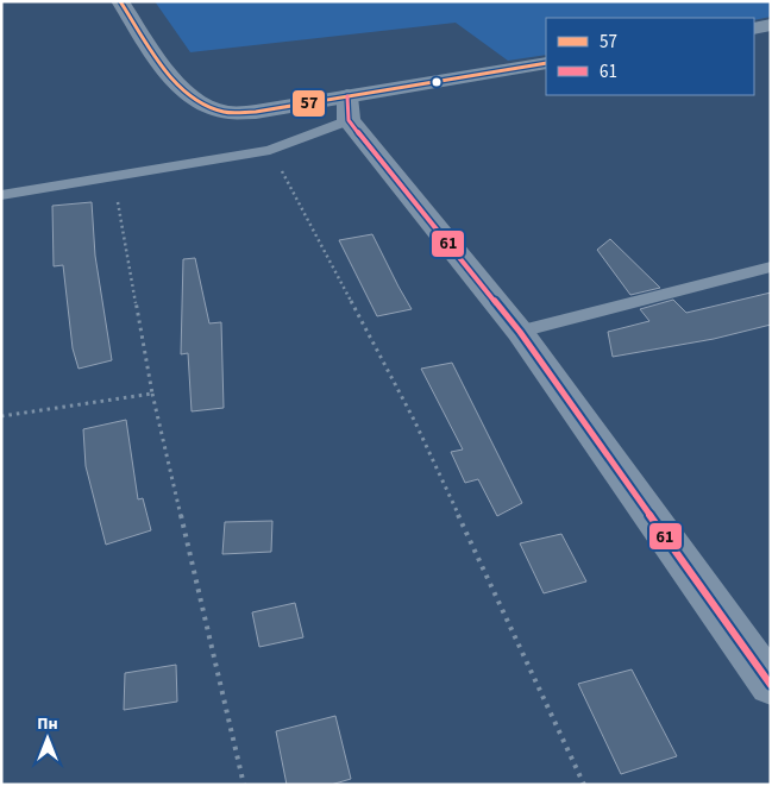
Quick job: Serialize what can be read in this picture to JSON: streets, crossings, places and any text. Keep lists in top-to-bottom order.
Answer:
{
  "lines": ["transit line 57", "transit line 61"],
  "legend": ["57", "61"],
  "north": "top"
}
